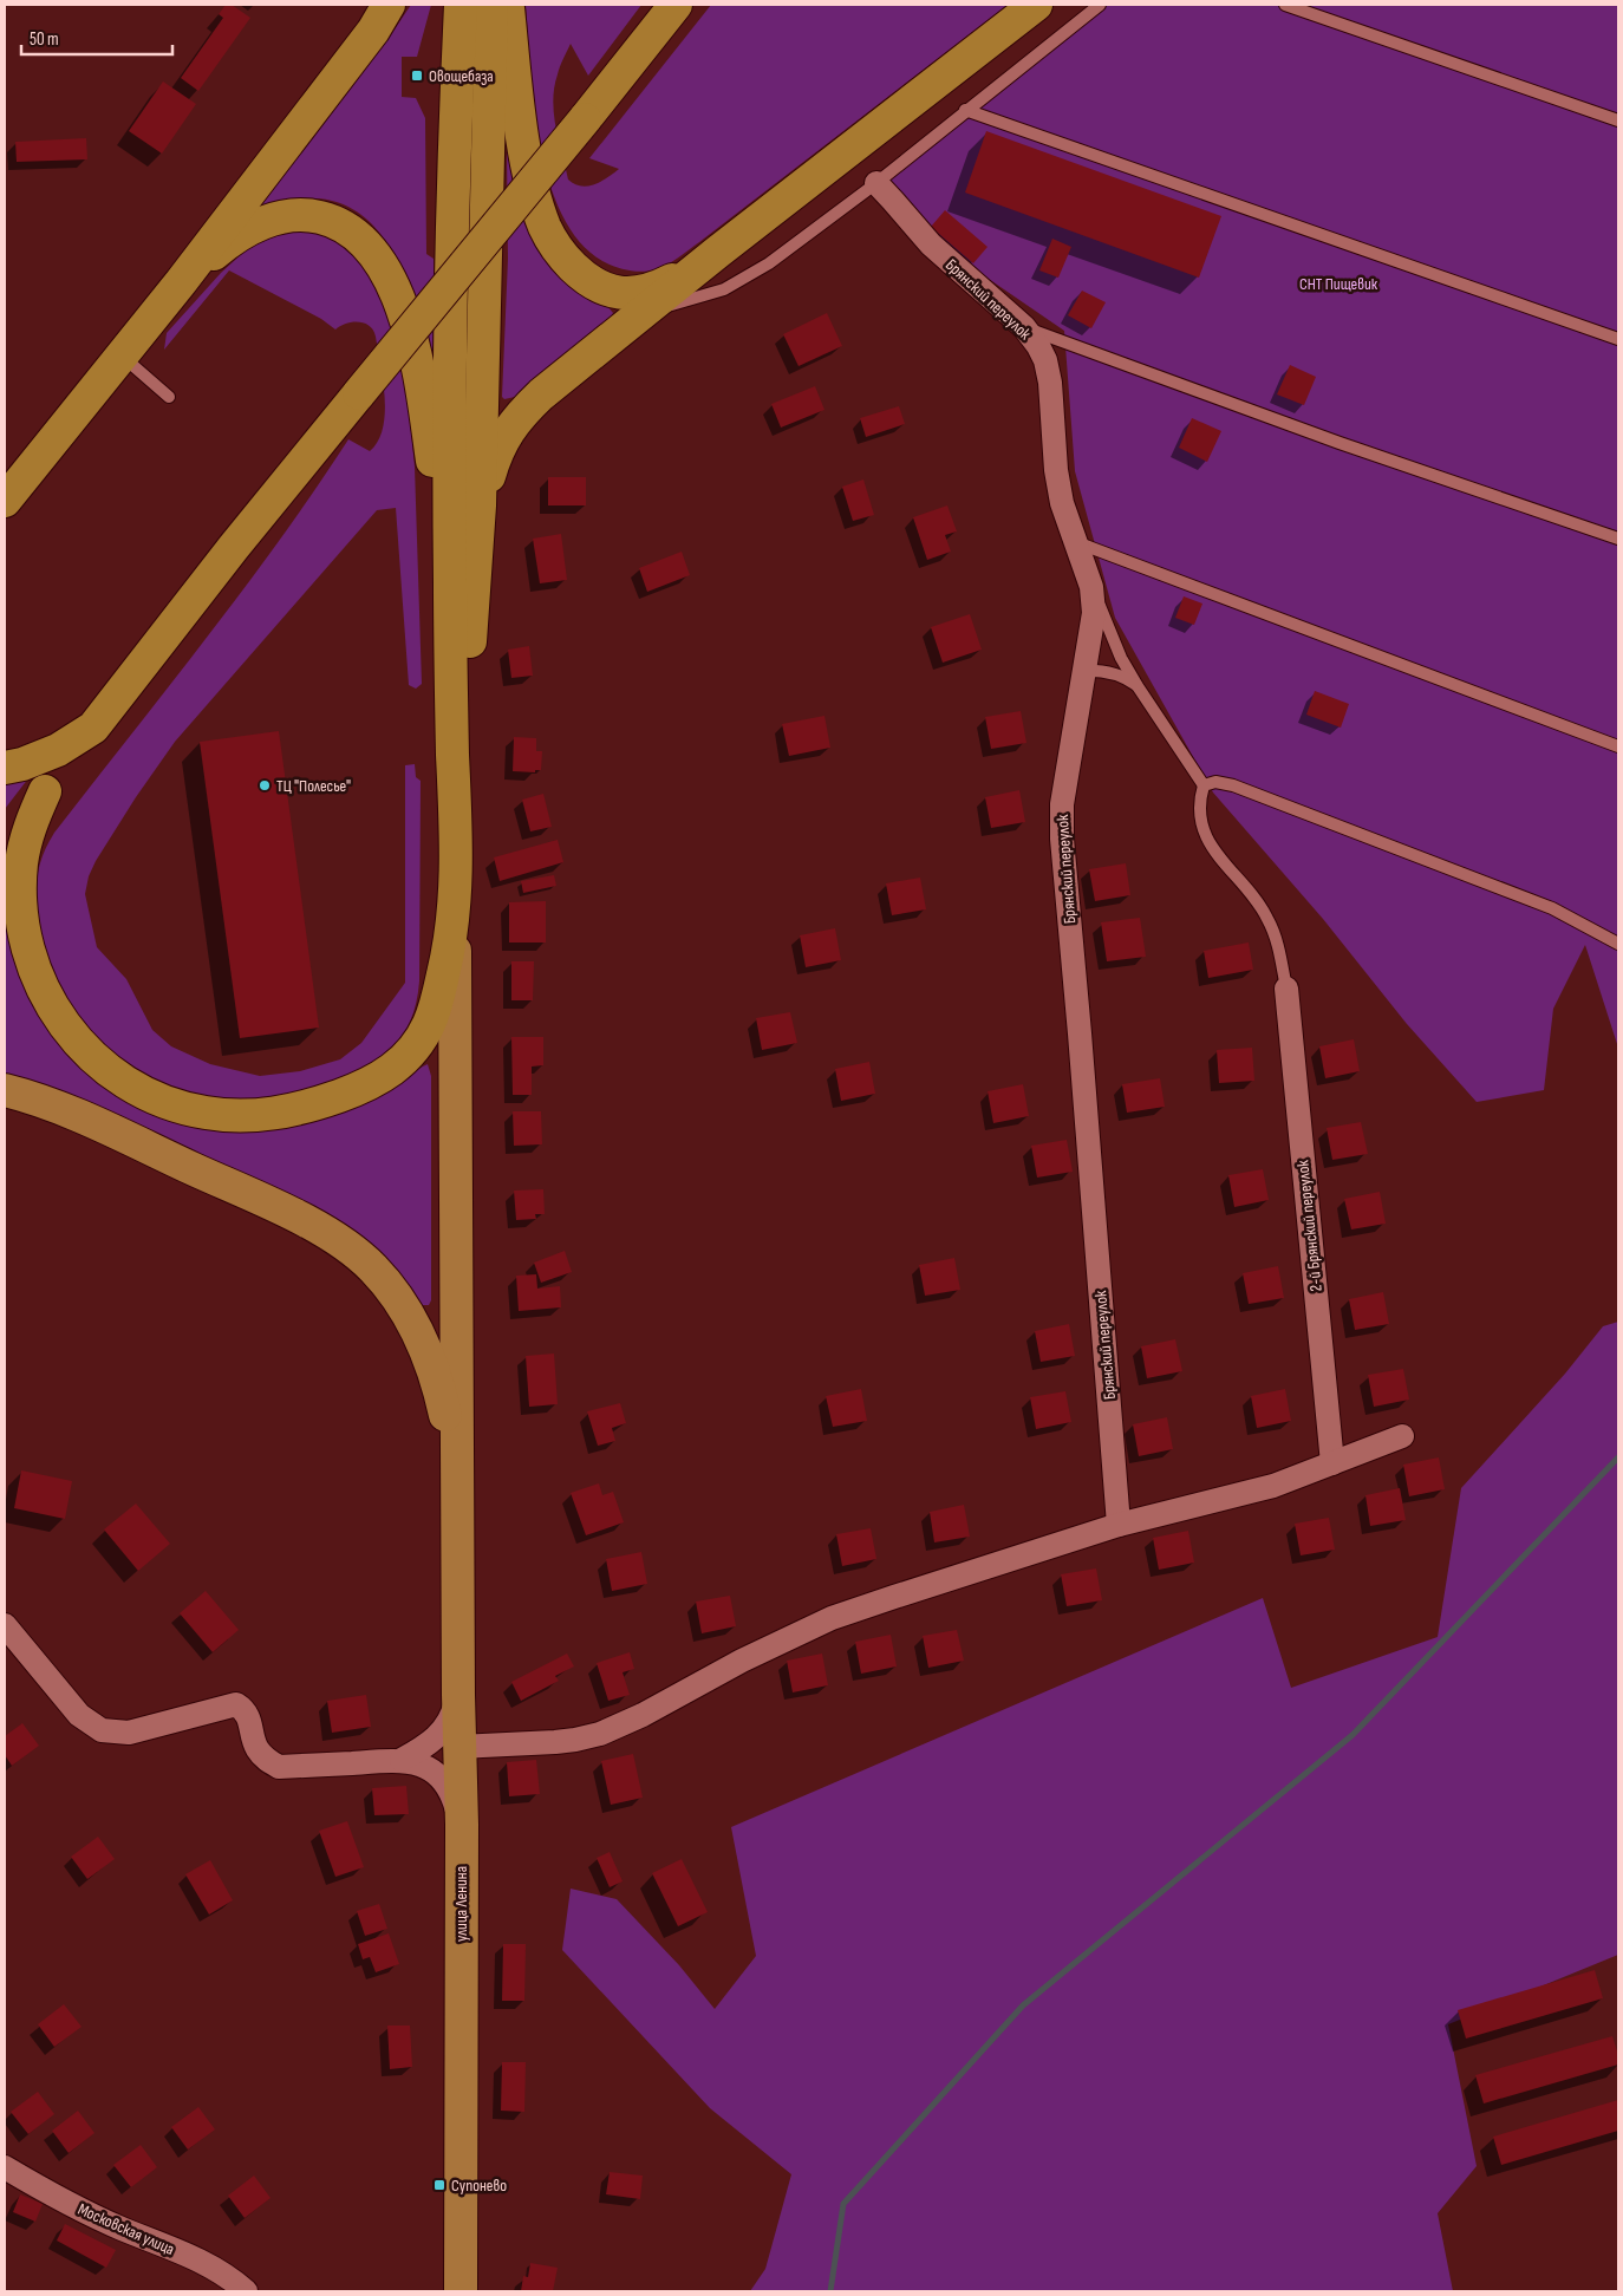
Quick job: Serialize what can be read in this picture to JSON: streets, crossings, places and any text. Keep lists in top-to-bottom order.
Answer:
{
  "streets": {
    "main road": ["улица Ленина"],
    "street": ["Брянский переулок", "2-й Брянский переулок", "Московская улица"]
  },
  "parks": ["СНТ Пищевик"],
  "places": {
    "transit": ["Овощебаза", "Супонево"],
    "other": ["ТЦ \"Полесье\""]
  },
  "scale_bar": "50 m"
}
